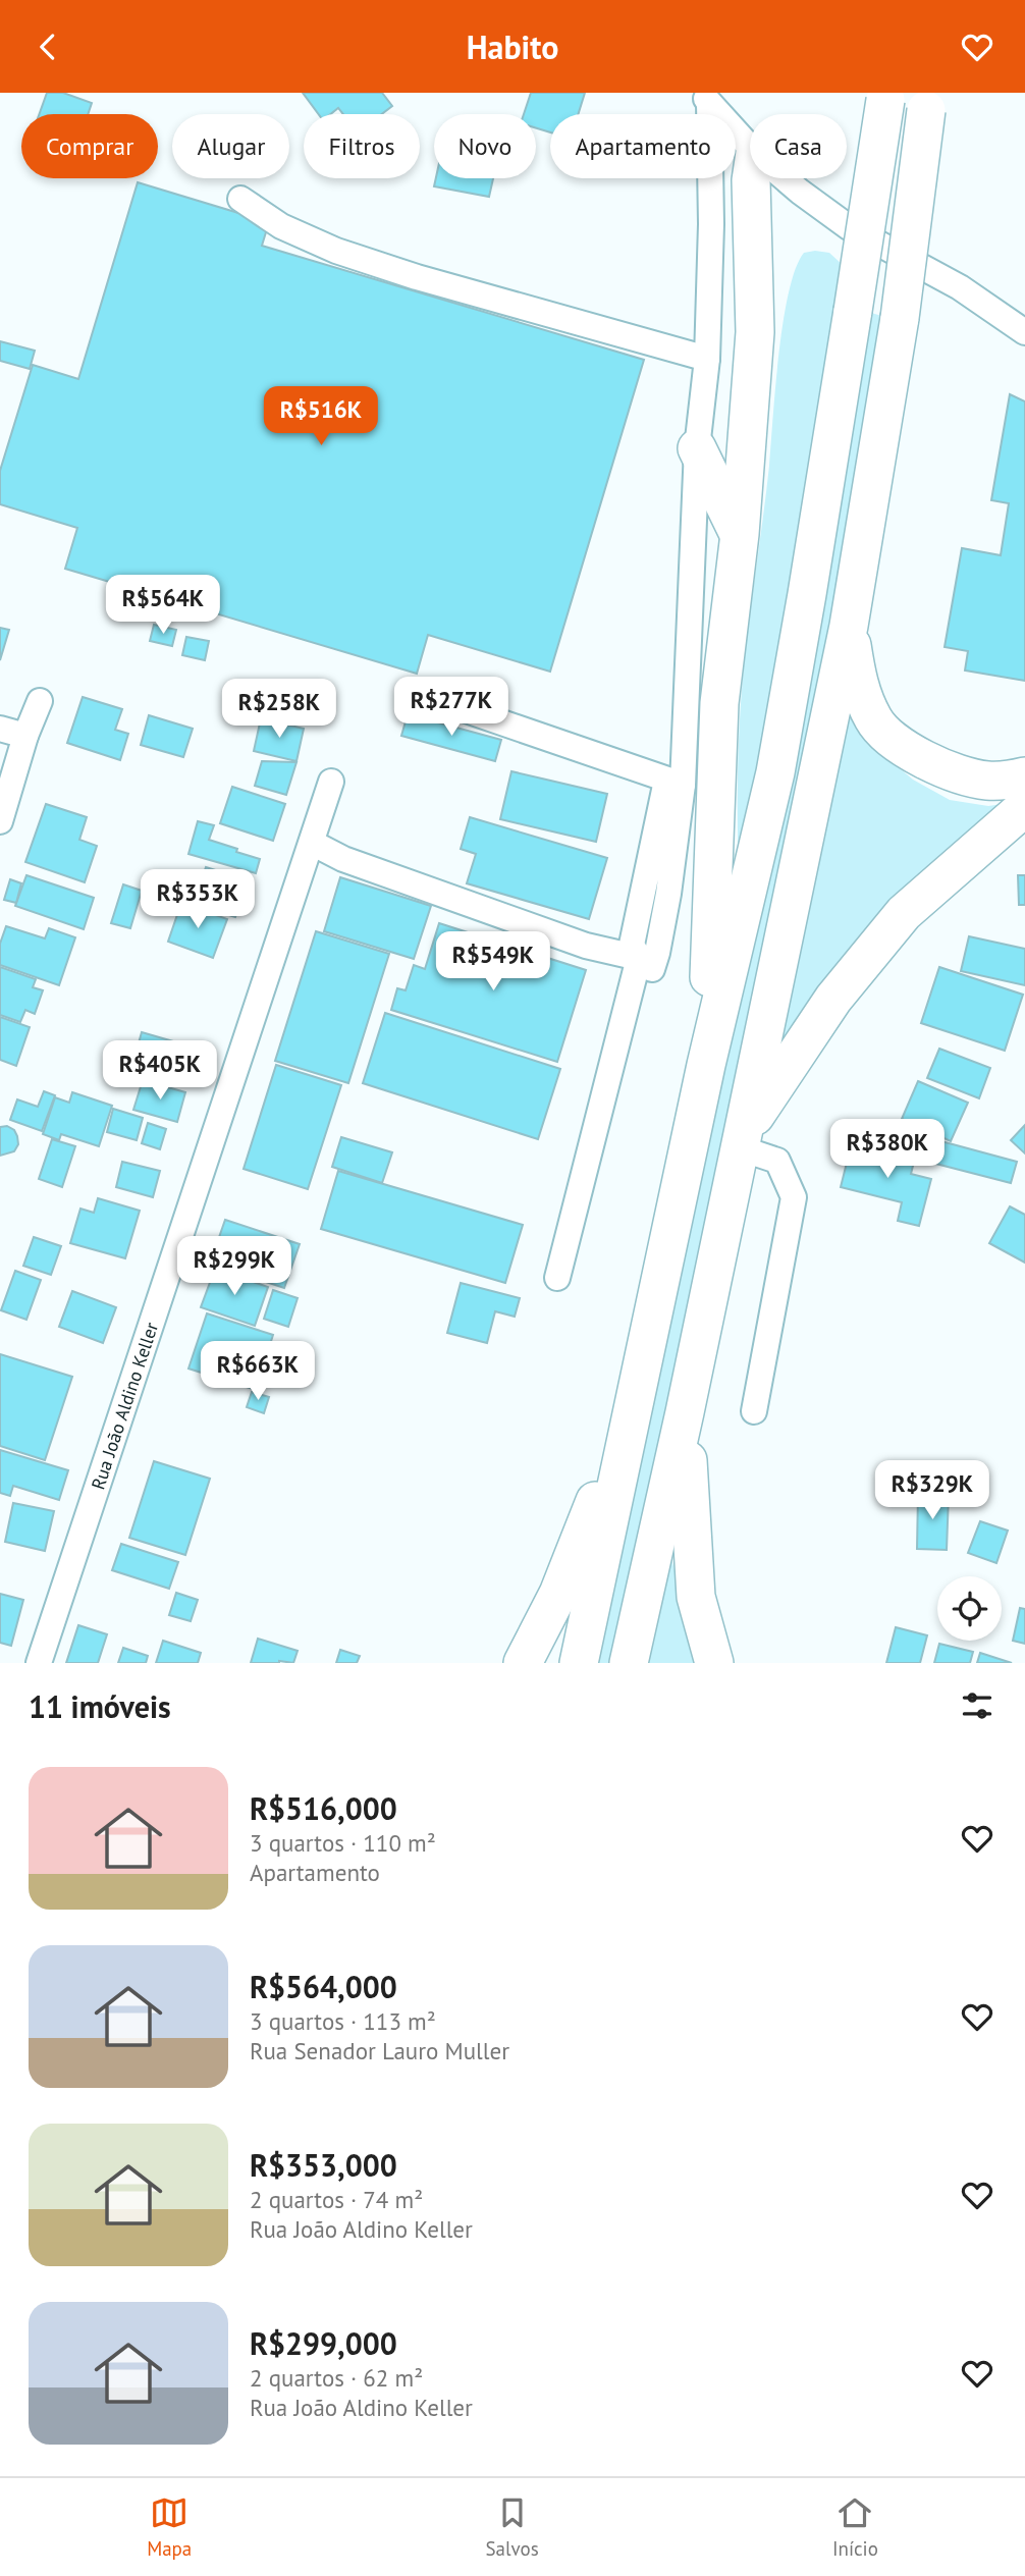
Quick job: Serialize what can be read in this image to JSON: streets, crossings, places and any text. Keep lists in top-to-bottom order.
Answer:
{
  "streets": {
    "street": ["Rua João Aldino Keller"]
  },
  "page": {
    "header": "Habito",
    "chip": [
      "Comprar",
      "Alugar",
      "Filtros",
      "Novo",
      "Apartamento",
      "Casa"
    ],
    "price": [
      "R$516K",
      "R$564K",
      "R$277K",
      "R$258K",
      "R$353K",
      "R$549K",
      "R$405K",
      "R$380K",
      "R$299K",
      "R$663K",
      "R$329K"
    ],
    "heading": "11 imóveis",
    "list": [
      {
        "name": "R$516,000",
        "note": "3 quartos · 110 m² · Apartamento"
      },
      {
        "name": "R$564,000",
        "note": "3 quartos · 113 m² · Rua Senador Lauro Muller"
      },
      {
        "name": "R$353,000",
        "note": "2 quartos · 74 m² · Rua João Aldino Keller"
      },
      {
        "name": "R$299,000",
        "note": "2 quartos · 62 m² · Rua João Aldino Keller"
      }
    ],
    "tabs": ["Mapa", "Salvos", "Início"]
  }
}
